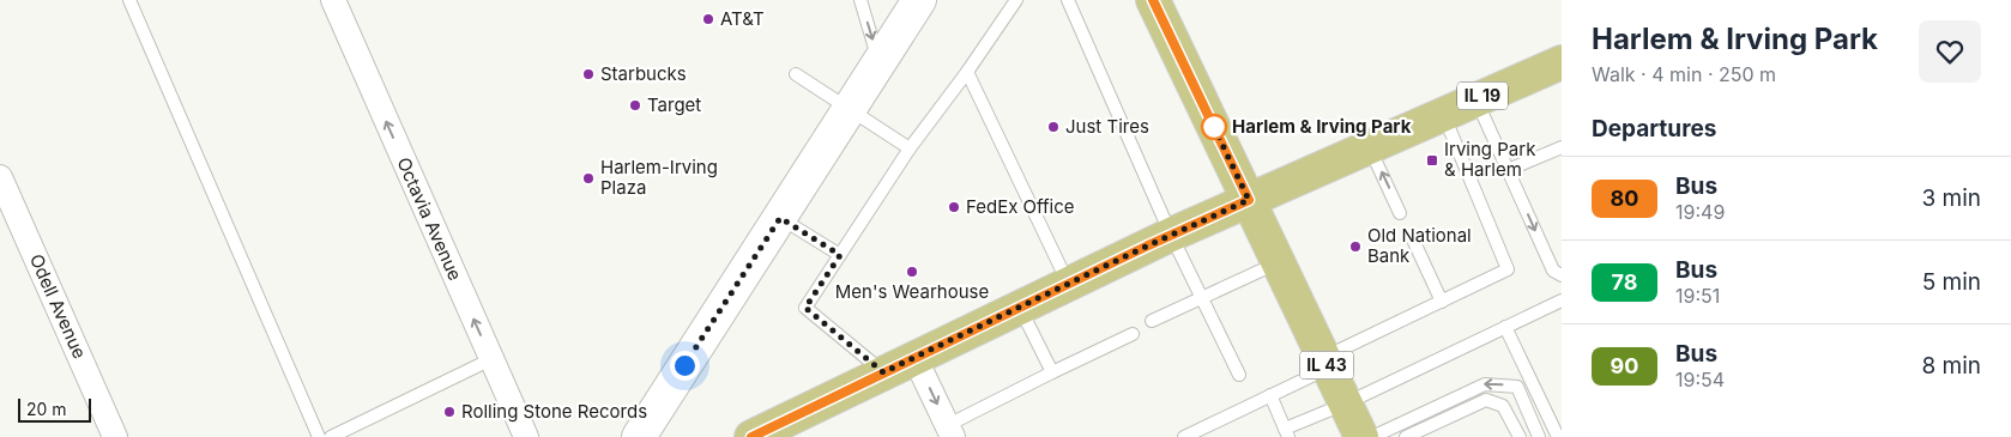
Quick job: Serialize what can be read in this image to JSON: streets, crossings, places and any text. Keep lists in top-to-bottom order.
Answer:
{
  "streets": {
    "main road": ["IL 19", "IL 43"],
    "street": ["Octavia Avenue", "Odell Avenue"]
  },
  "crossings": [
    ["IL 19", "IL 43"]
  ],
  "one_way": ["Octavia Avenue"],
  "places": {
    "other": [
      "AT&T",
      "Starbucks",
      "Target",
      "Just Tires",
      "Harlem & Irving Park",
      "Harlem-Irving Plaza",
      "FedEx Office",
      "Old National Bank",
      "Men's Wearhouse",
      "Rolling Stone Records"
    ],
    "transit": ["Irving Park & Harlem"]
  },
  "lines": ["bus line 80"],
  "scale_bar": "20 m",
  "page": {
    "heading": [
      ["Harlem & Irving Park", "Walk · 4 min · 250 m"],
      "Departures"
    ],
    "list": [
      {
        "mark": "80",
        "name": "Bus",
        "note": "19:49",
        "value": "3 min"
      },
      {
        "mark": "78",
        "name": "Bus",
        "note": "19:51",
        "value": "5 min"
      },
      {
        "mark": "90",
        "name": "Bus",
        "note": "19:54",
        "value": "8 min"
      }
    ],
    "scale": "20 m"
  }
}
